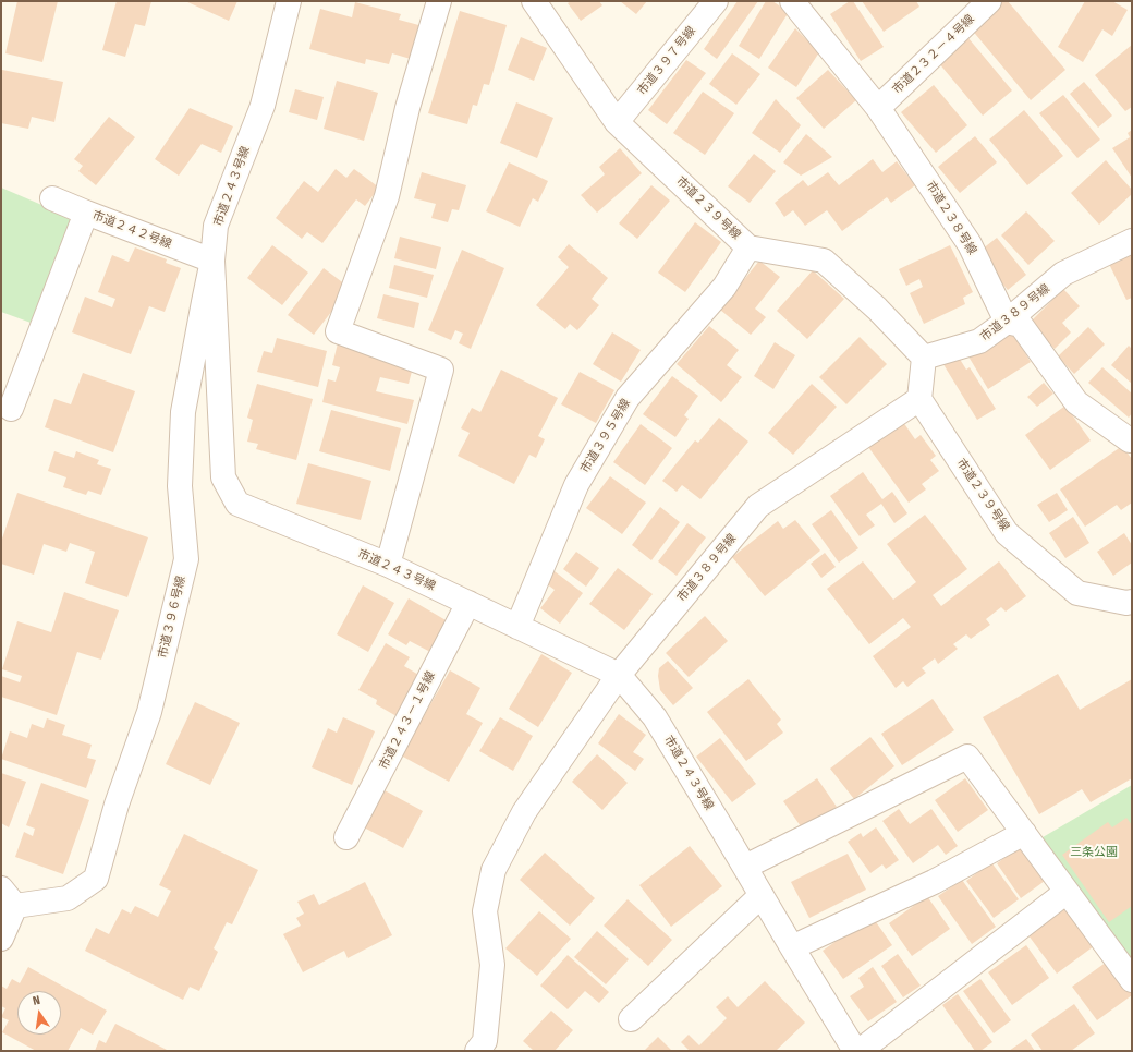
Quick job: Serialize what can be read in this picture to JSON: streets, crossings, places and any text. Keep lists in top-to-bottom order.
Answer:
{
  "streets": {
    "street": [
      "市道２３２－４号線",
      "市道３９７号線",
      "市道２４３号線",
      "市道２３９号線",
      "市道２３８号線",
      "市道２４２号線",
      "市道３８９号線",
      "市道３９５号線",
      "市道３９６号線",
      "市道２４３－１号線"
    ]
  },
  "crossings": [
    ["市道２３２－４号線", "市道２３８号線"],
    ["市道３９７号線", "市道２３９号線"],
    ["市道２４３号線", "市道２４２号線"],
    ["市道２４３号線", "市道３８９号線"],
    ["市道２４３号線", "市道３９５号線"],
    ["市道２４３号線", "市道３９６号線"],
    ["市道２４３号線", "市道２４３－１号線"],
    ["市道２３９号線", "市道３８９号線"],
    ["市道２３９号線", "市道３９５号線"],
    ["市道２３８号線", "市道３８９号線"],
    ["市道２４２号線", "市道３９６号線"]
  ],
  "parks": ["三条公園"],
  "north": "top"
}
